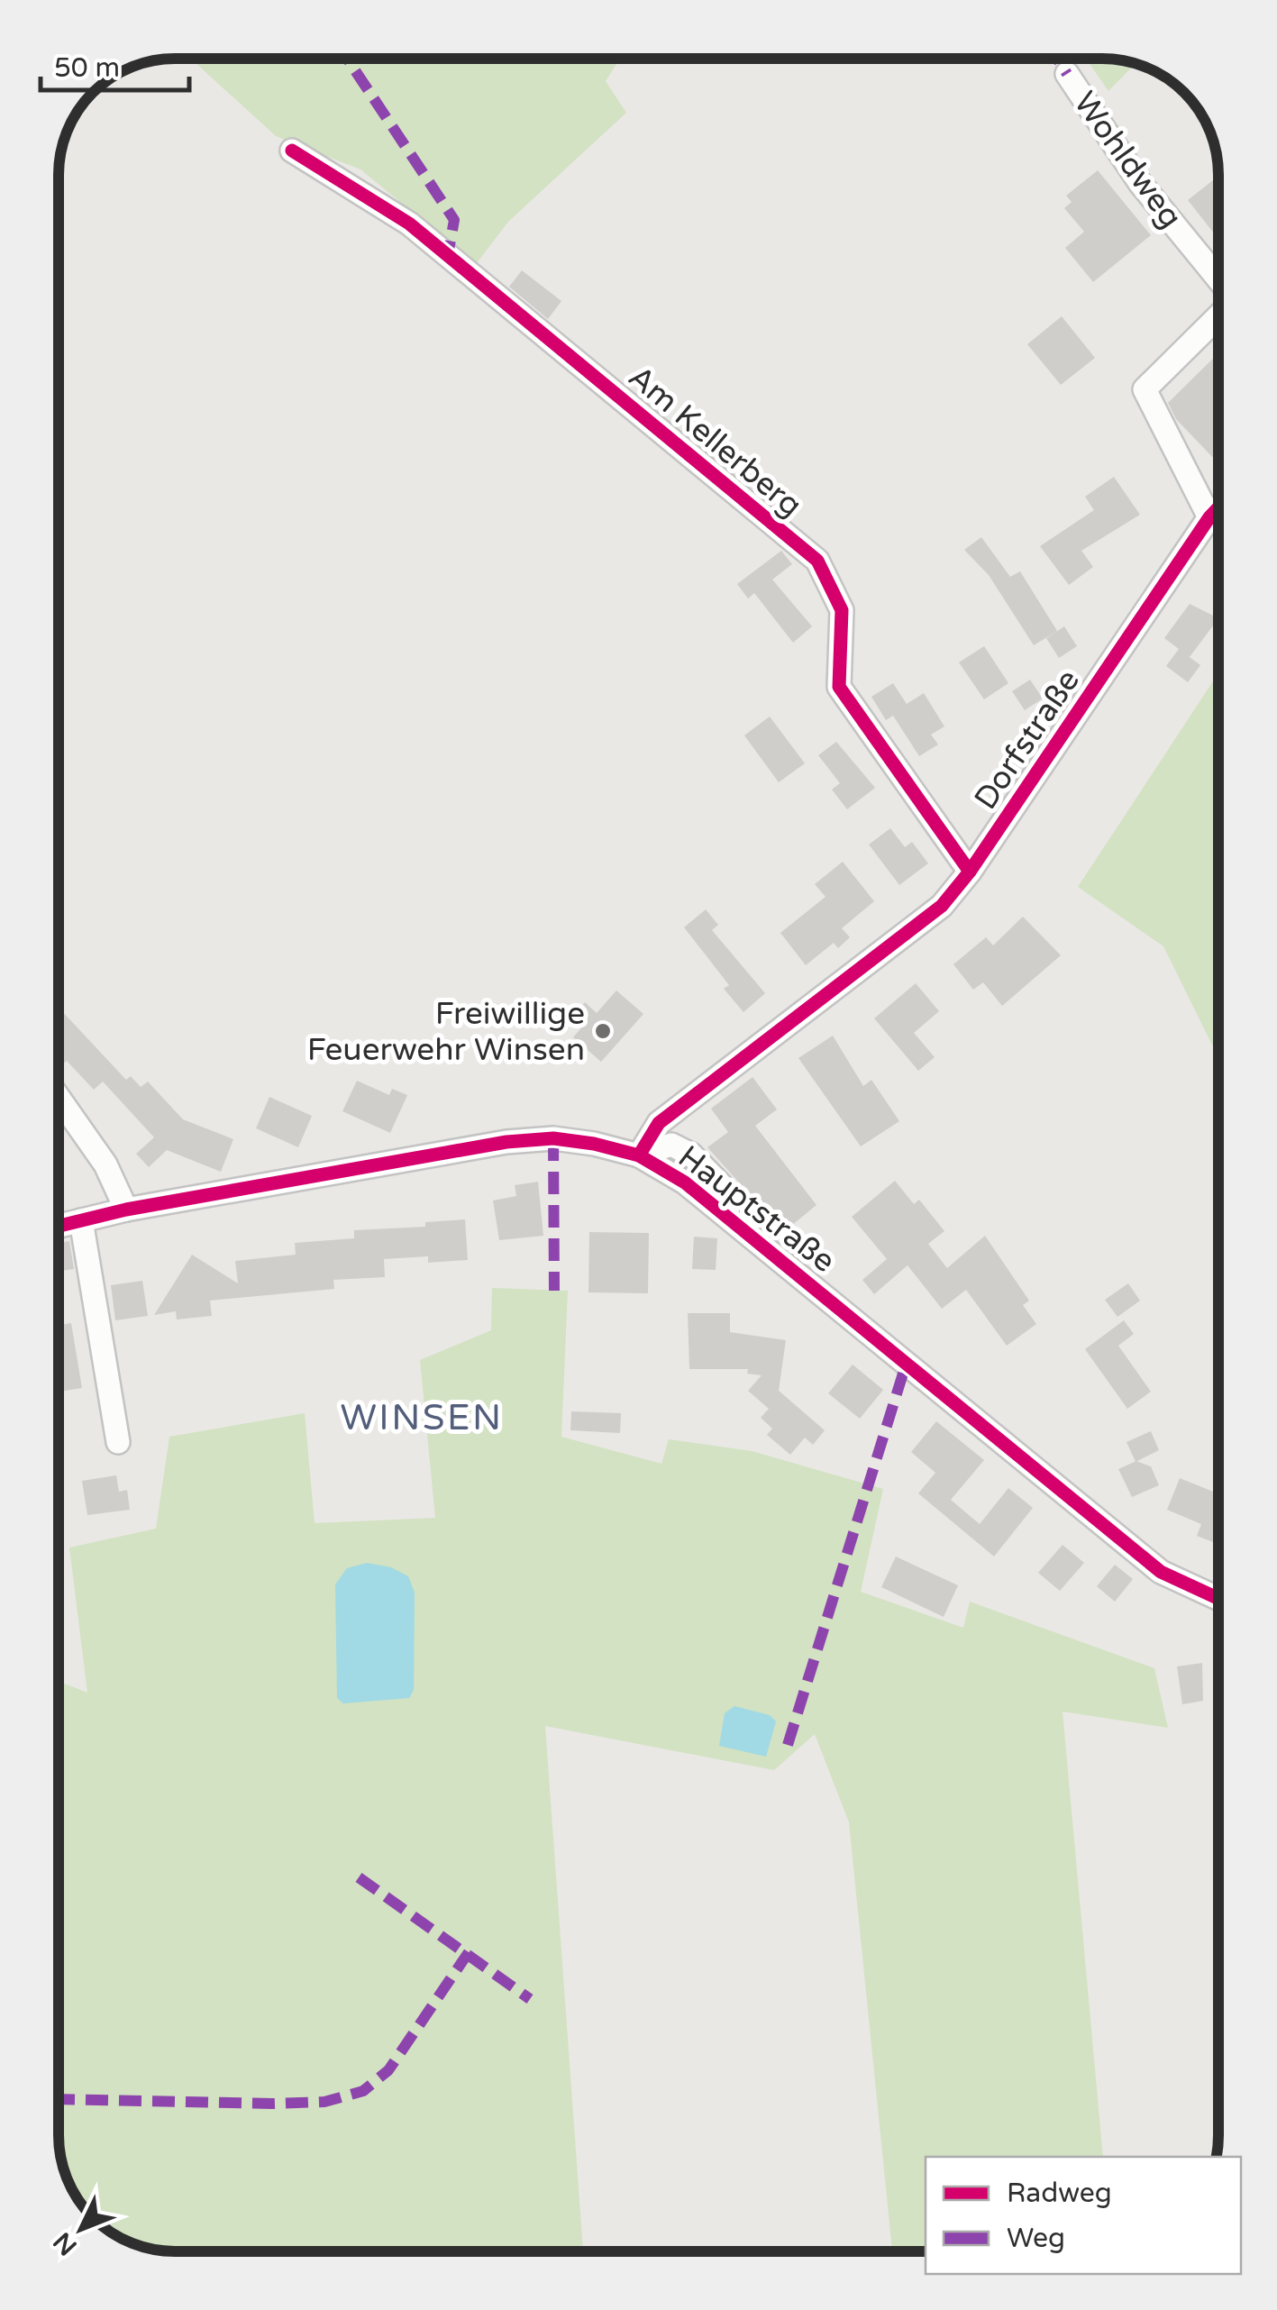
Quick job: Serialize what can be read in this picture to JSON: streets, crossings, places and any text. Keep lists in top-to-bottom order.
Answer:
{
  "streets": {
    "street": [
      "Wohldweg",
      "Am Kellerberg",
      "Dorfstraße",
      "Hauptstraße"
    ]
  },
  "crossings": [
    ["Am Kellerberg", "Dorfstraße"],
    ["Dorfstraße", "Hauptstraße"]
  ],
  "districts": ["WINSEN"],
  "places": ["Freiwillige Feuerwehr Winsen"],
  "legend": ["Radweg", "Weg"],
  "scale_bar": "50 m",
  "north": "bottom left"
}
